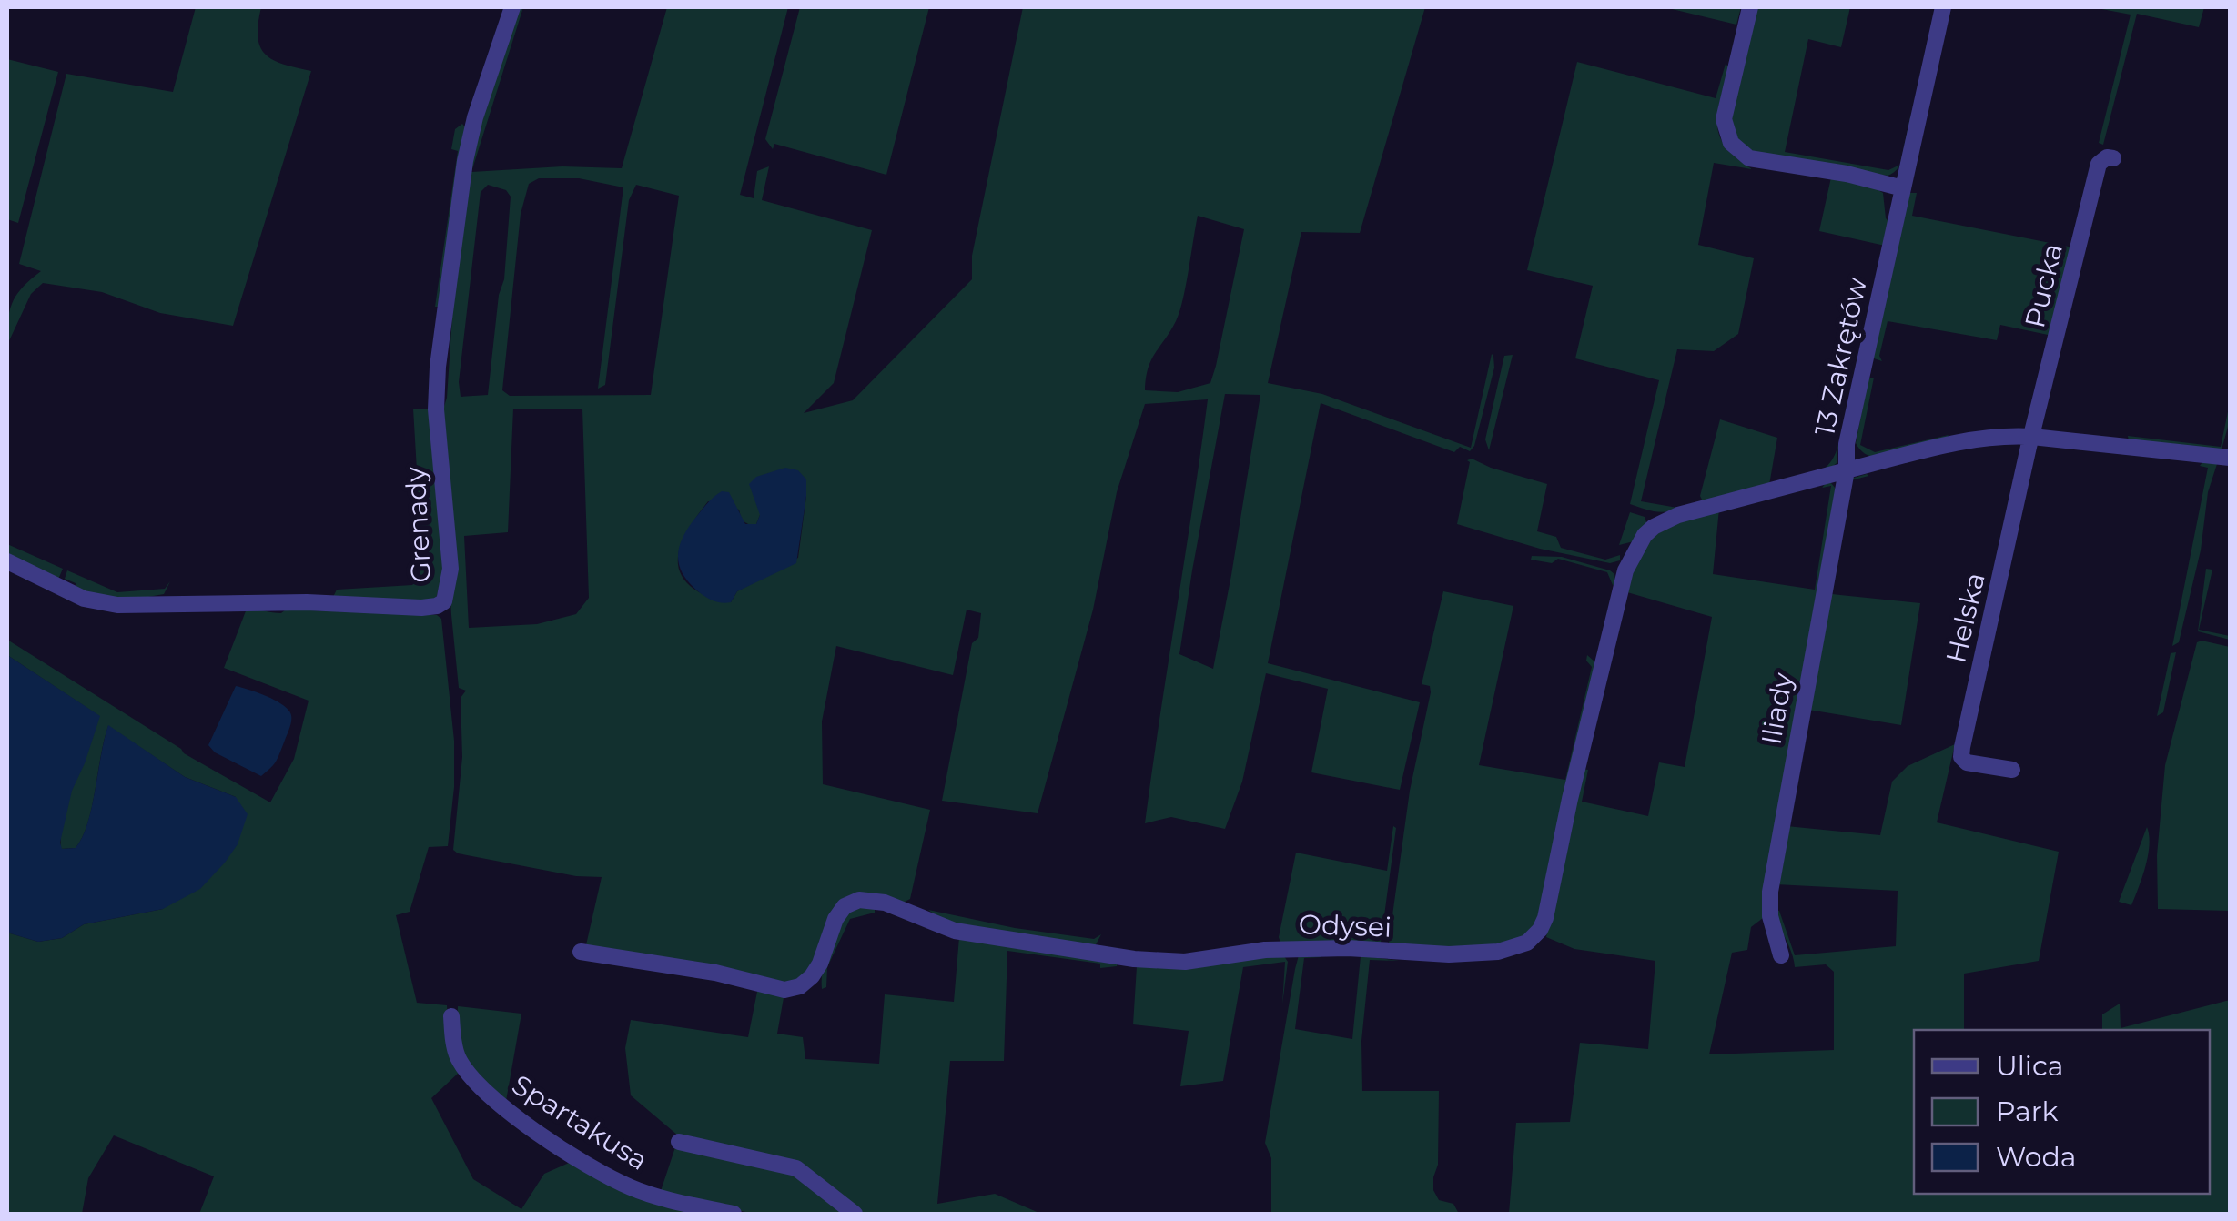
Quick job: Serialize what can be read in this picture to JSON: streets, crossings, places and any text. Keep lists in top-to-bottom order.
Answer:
{
  "streets": {
    "street": [
      "Pucka",
      "13 Zakrętów",
      "Grenady",
      "Helska",
      "Iliady",
      "Odysei",
      "Spartakusa"
    ]
  },
  "crossings": [
    ["Pucka", "13 Zakrętów"],
    ["Pucka", "Helska"],
    ["13 Zakrętów", "Helska"],
    ["13 Zakrętów", "Iliady"],
    ["13 Zakrętów", "Odysei"],
    ["Iliady", "Odysei"]
  ],
  "legend": ["Ulica", "Park", "Woda"]
}
